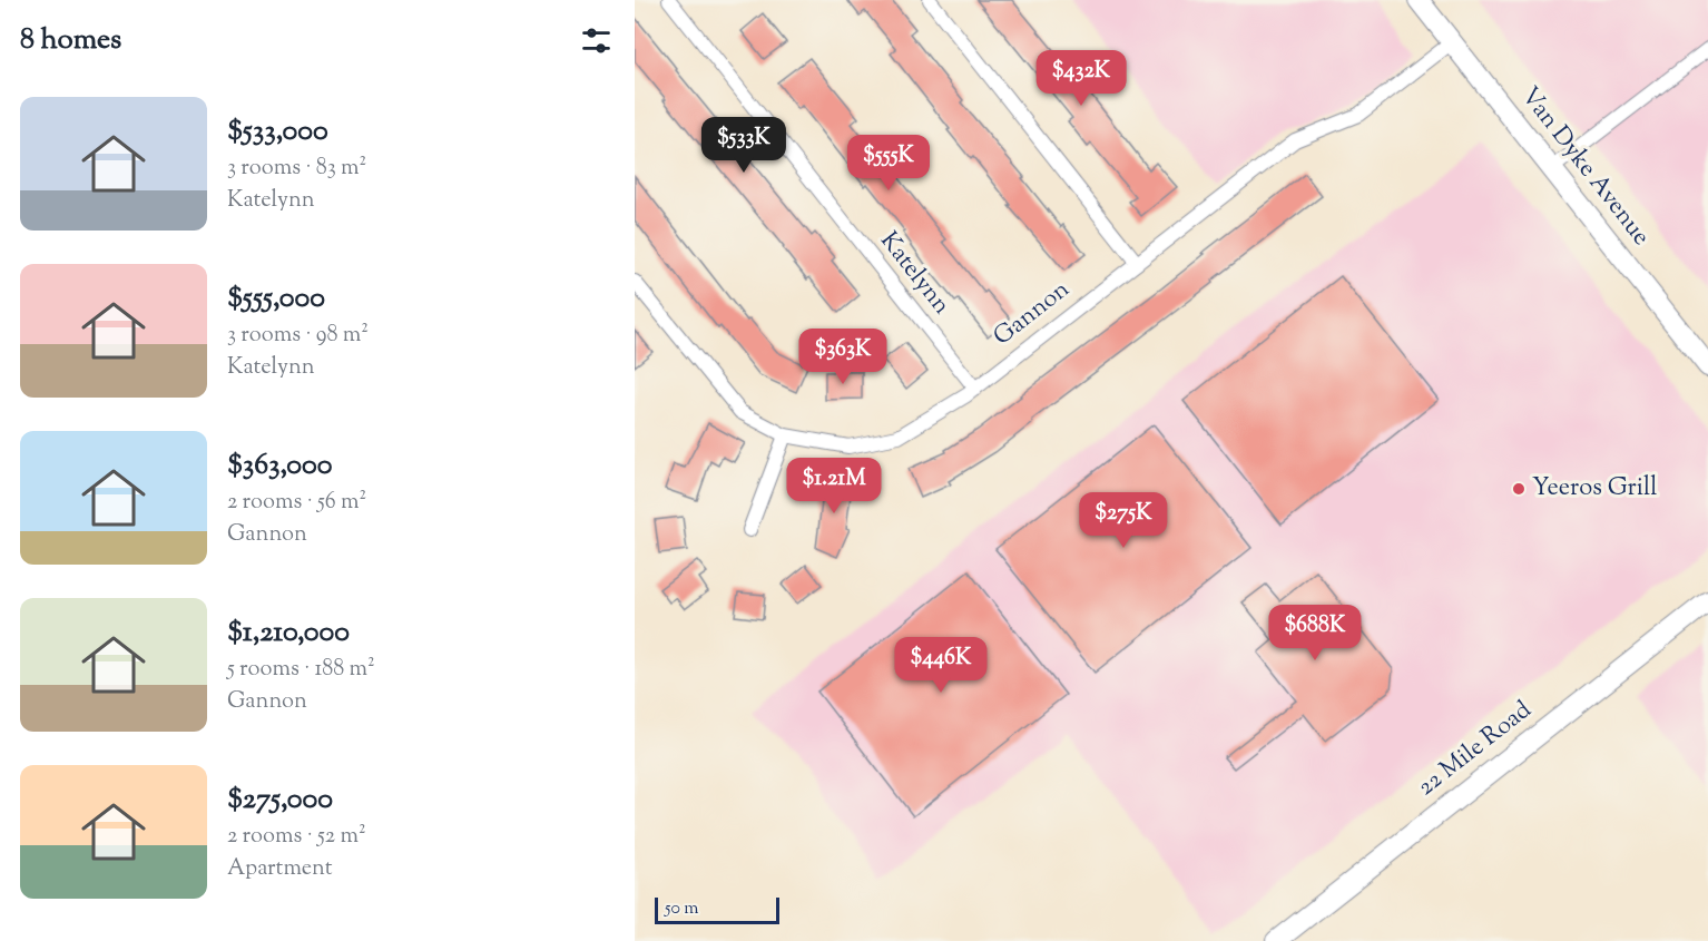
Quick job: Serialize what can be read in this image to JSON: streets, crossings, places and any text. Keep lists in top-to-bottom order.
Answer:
{
  "streets": {
    "street": [
      "Van Dyke Avenue",
      "Katelynn",
      "Gannon",
      "22 Mile Road"
    ]
  },
  "crossings": [
    ["Van Dyke Avenue", "Gannon"],
    ["Katelynn", "Gannon"]
  ],
  "places": ["Yeeros Grill"],
  "scale_bar": "50 m",
  "page": {
    "heading": "8 homes",
    "price": [
      "$432K",
      "$533K",
      "$555K",
      "$363K",
      "$1.21M",
      "$275K",
      "$688K",
      "$446K"
    ],
    "list": [
      {
        "name": "$533,000",
        "note": "3 rooms · 83 m² · Katelynn"
      },
      {
        "name": "$555,000",
        "note": "3 rooms · 98 m² · Katelynn"
      },
      {
        "name": "$363,000",
        "note": "2 rooms · 56 m² · Gannon"
      },
      {
        "name": "$1,210,000",
        "note": "5 rooms · 188 m² · Gannon"
      },
      {
        "name": "$275,000",
        "note": "2 rooms · 52 m² · Apartment"
      }
    ],
    "scale": "50 m"
  }
}
